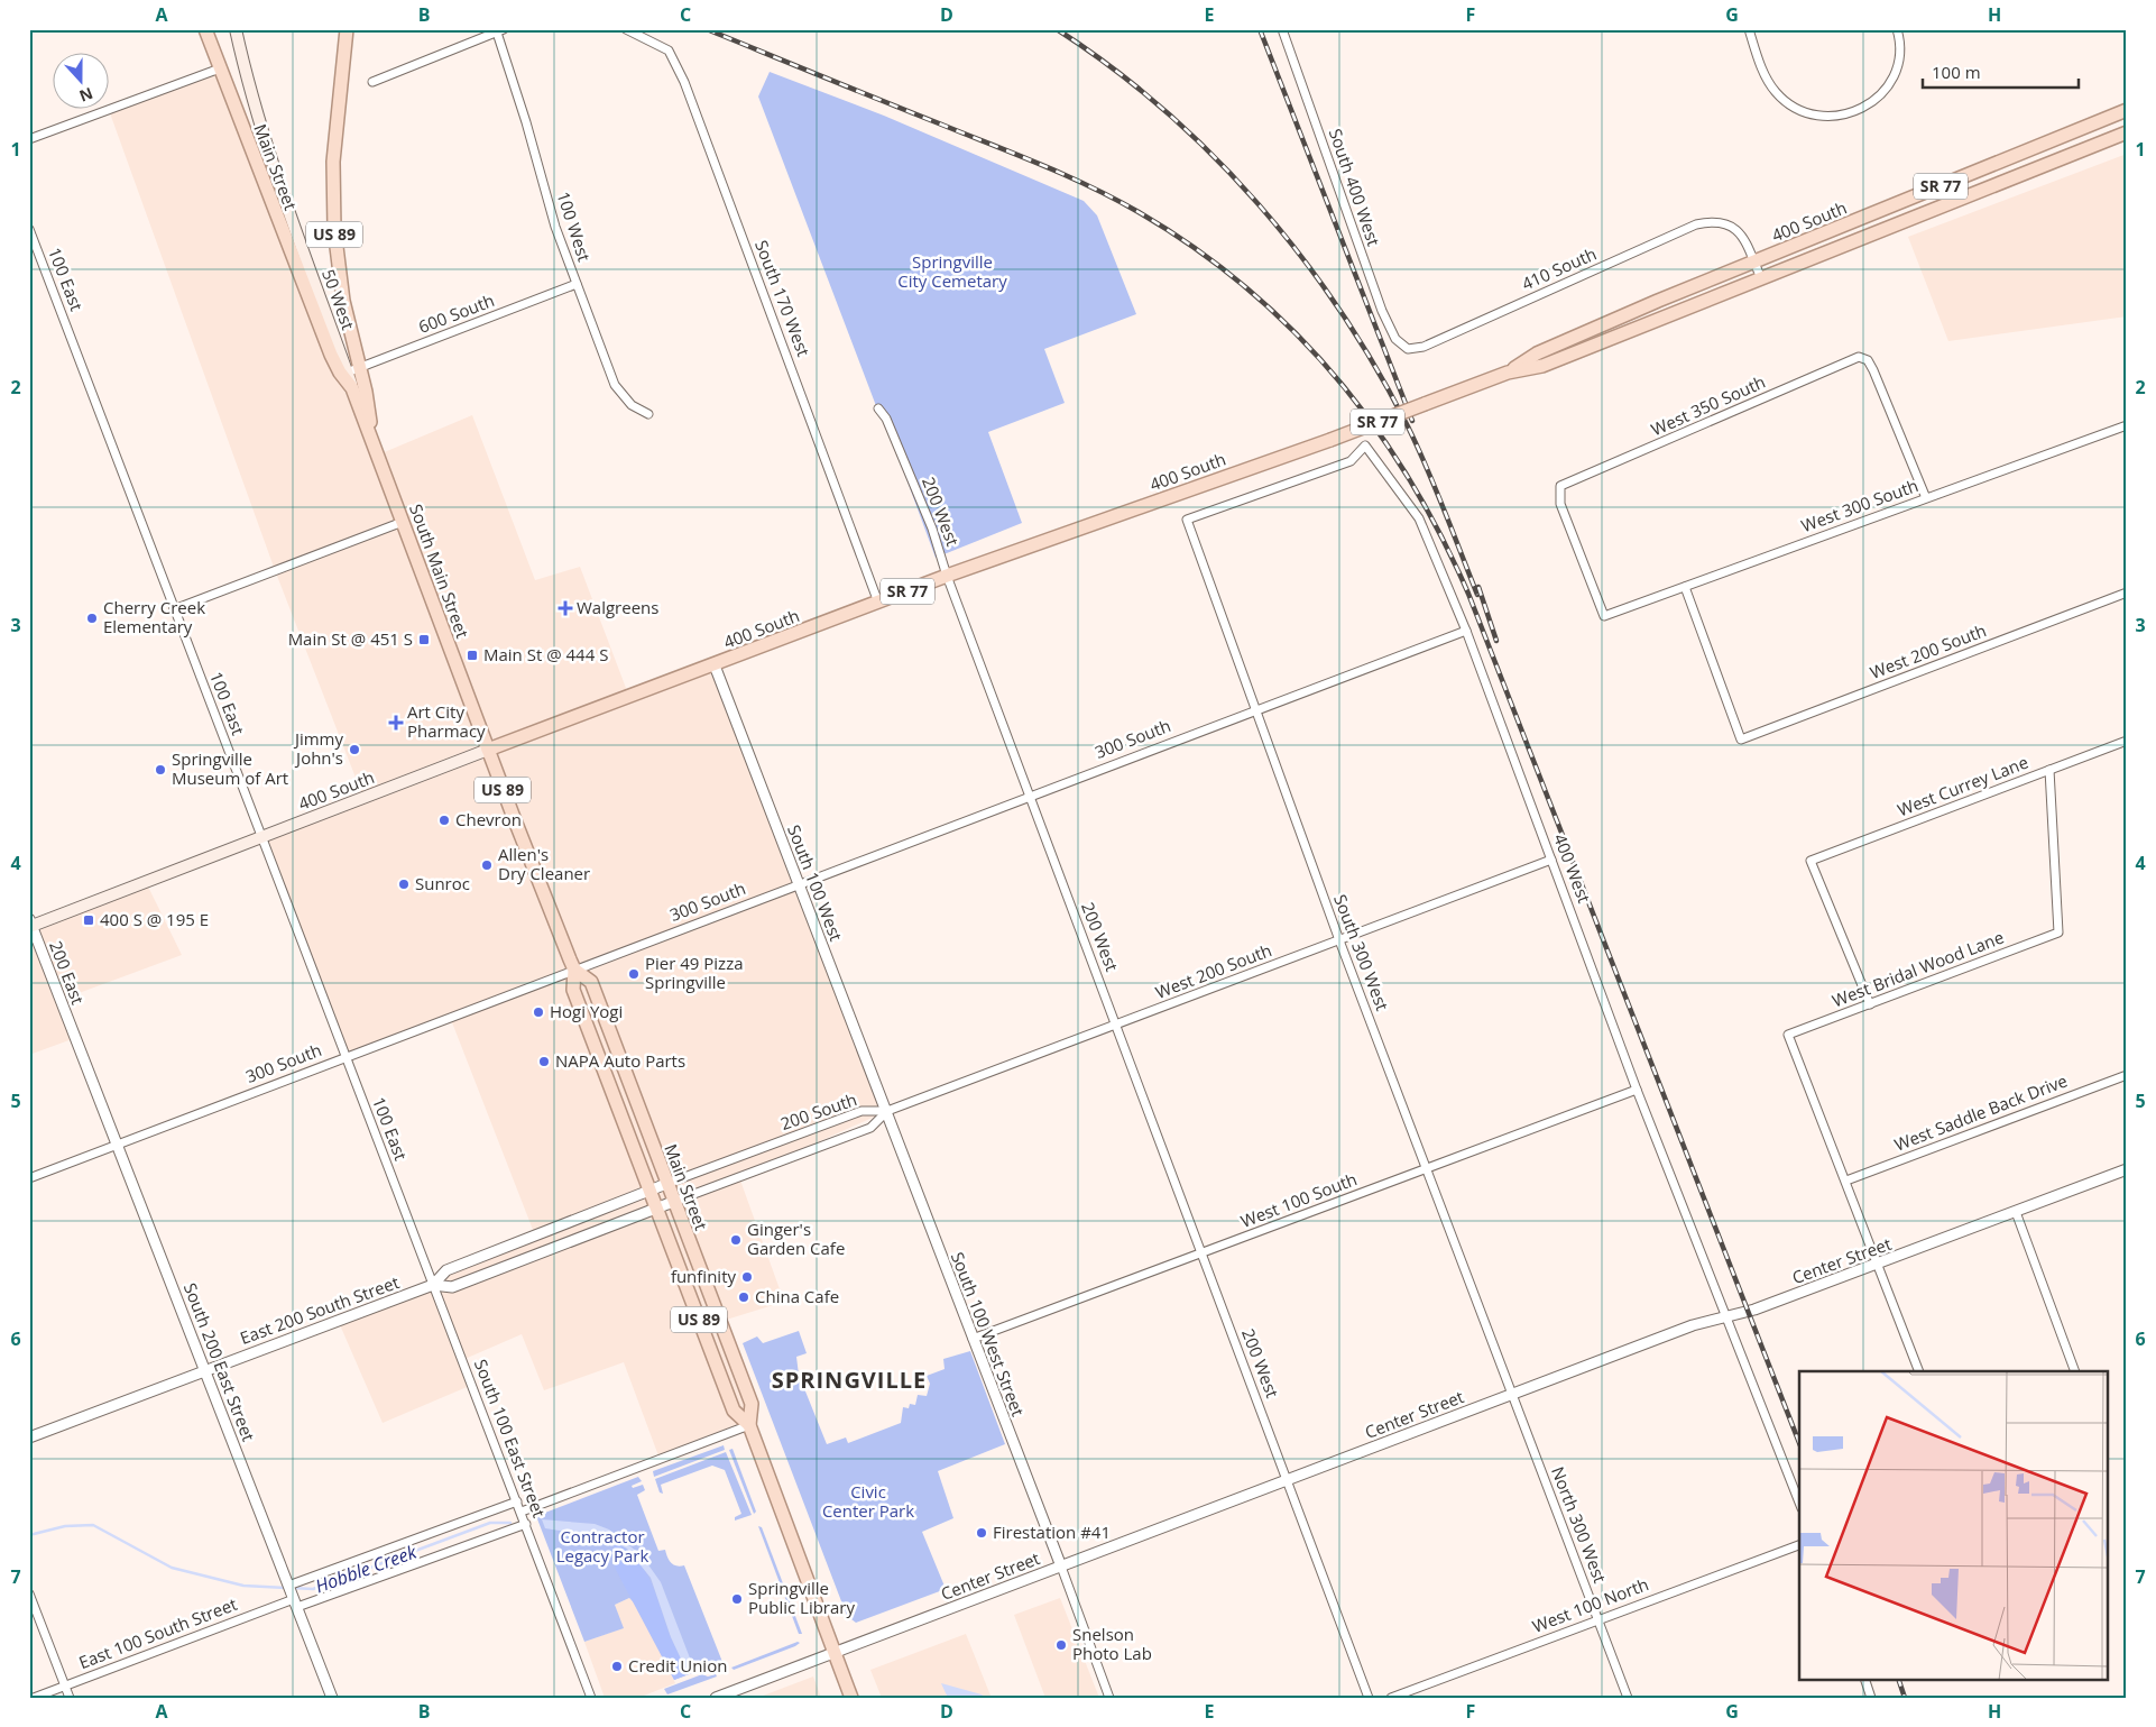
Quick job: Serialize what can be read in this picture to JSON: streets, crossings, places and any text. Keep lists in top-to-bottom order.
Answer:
{
  "streets": {
    "main road": [
      "Main Street",
      "SR 77",
      "400 South",
      "US 89",
      "50 West",
      "South Main Street"
    ],
    "street": [
      "South 400 West",
      "100 West",
      "410 South",
      "100 East",
      "South 170 West",
      "600 South",
      "West 350 South",
      "West 300 South",
      "200 West",
      "West 200 South",
      "300 South",
      "West Currey Lane",
      "400 West",
      "South 100 West",
      "South 300 West",
      "West Bridal Wood Lane",
      "200 East",
      "200 South",
      "West Saddle Back Drive",
      "West 100 South",
      "Center Street",
      "East 200 South Street",
      "South 100 West Street",
      "South 200 East Street",
      "South 100 East Street",
      "North 300 West",
      "West 100 North",
      "East 100 South Street"
    ]
  },
  "crossings": [
    ["Main Street", "400 South"],
    ["Main Street", "50 West"],
    ["Main Street", "600 South"],
    ["Main Street", "South Main Street"],
    ["Main Street", "300 South"],
    ["Main Street", "200 South"],
    ["Main Street", "Center Street"],
    ["South 400 West", "410 South"],
    ["400 South", "410 South"],
    ["400 South", "100 East"],
    ["400 South", "South 170 West"],
    ["400 South", "200 West"],
    ["400 South", "South 100 West"],
    ["400 South", "200 East"],
    ["100 West", "600 South"],
    ["100 East", "300 South"],
    ["100 East", "200 South"],
    ["100 East", "East 200 South Street"],
    ["100 East", "South 100 East Street"],
    ["50 West", "600 South"],
    ["West 350 South", "West 300 South"],
    ["West 300 South", "West 200 South"],
    ["200 West", "West 200 South"],
    ["200 West", "300 South"],
    ["200 West", "West 100 South"],
    ["200 West", "Center Street"],
    ["West 200 South", "400 West"],
    ["West 200 South", "South 100 West"],
    ["West 200 South", "South 300 West"],
    ["West 200 South", "200 South"],
    ["West 200 South", "South 100 West Street"],
    ["300 South", "400 West"],
    ["300 South", "South 100 West"],
    ["300 South", "South 300 West"],
    ["300 South", "South 200 East Street"],
    ["West Currey Lane", "West Bridal Wood Lane"],
    ["400 West", "South 300 West"],
    ["400 West", "West 100 South"],
    ["400 West", "Center Street"],
    ["South 100 West", "200 South"],
    ["South 100 West", "South 100 West Street"],
    ["South 300 West", "West 100 South"],
    ["South 300 West", "Center Street"],
    ["South 300 West", "North 300 West"],
    ["West Bridal Wood Lane", "West Saddle Back Drive"],
    ["200 East", "South 200 East Street"],
    ["200 South", "East 200 South Street"],
    ["200 South", "South 100 West Street"],
    ["200 South", "South 100 East Street"],
    ["West 100 South", "South 100 West Street"],
    ["Center Street", "South 100 West Street"],
    ["Center Street", "North 300 West"],
    ["East 200 South Street", "South 200 East Street"],
    ["East 200 South Street", "South 100 East Street"],
    ["South 200 East Street", "East 100 South Street"],
    ["South 100 East Street", "East 100 South Street"],
    ["North 300 West", "West 100 North"]
  ],
  "districts": ["SPRINGVILLE"],
  "water": ["Hobble Creek"],
  "parks": ["Springville City Cemetary", "Civic Center Park", "Contractor Legacy Park"],
  "places": {
    "health": ["Walgreens", "Art City Pharmacy"],
    "other": [
      "Cherry Creek Elementary",
      "Jimmy John's",
      "Springville Museum of Art",
      "Chevron",
      "Allen's Dry Cleaner",
      "Sunroc",
      "Pier 49 Pizza Springville",
      "Hogi Yogi",
      "NAPA Auto Parts",
      "Ginger's Garden Cafe",
      "funfinity",
      "China Cafe",
      "Firestation #41",
      "Springville Public Library",
      "Snelson Photo Lab",
      "Credit Union"
    ],
    "transit": ["Main St @ 451 S", "Main St @ 444 S", "400 S @ 195 E"]
  },
  "scale_bar": "100 m",
  "north": "bottom",
  "grid": {
    "columns": [
      "A",
      "B",
      "C",
      "D",
      "E",
      "F",
      "G",
      "H"
    ],
    "rows": [
      "1",
      "2",
      "3",
      "4",
      "5",
      "6",
      "7"
    ]
  }
}
